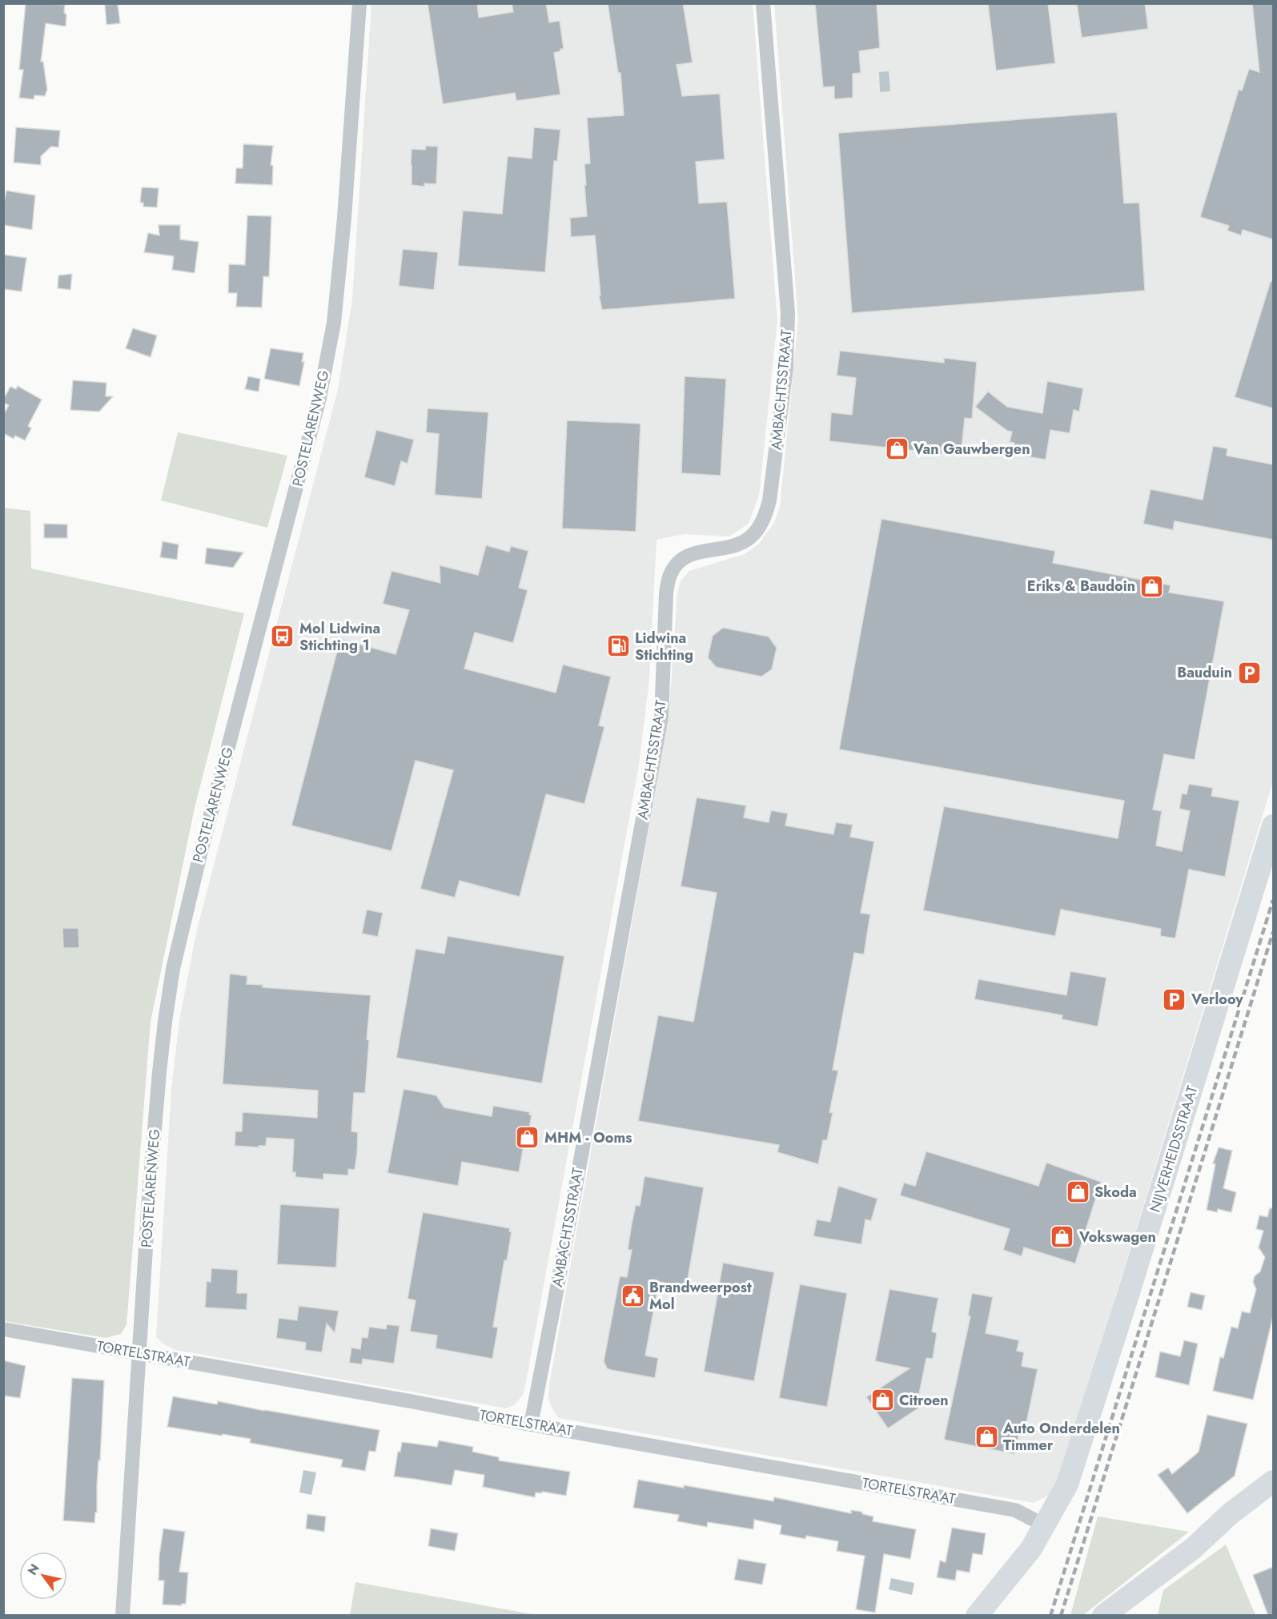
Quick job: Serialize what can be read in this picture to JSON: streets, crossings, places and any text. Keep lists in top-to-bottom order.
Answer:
{
  "streets": {
    "main road": ["NIJVERHEIDSSTRAAT"],
    "street": ["AMBACHTSSTRAAT", "POSTELARENWEG", "TORTELSTRAAT"]
  },
  "crossings": [
    ["AMBACHTSSTRAAT", "TORTELSTRAAT"],
    ["POSTELARENWEG", "TORTELSTRAAT"],
    ["NIJVERHEIDSSTRAAT", "TORTELSTRAAT"]
  ],
  "places": {
    "shop": [
      "Van Gauwbergen",
      "Eriks & Baudoin",
      "MHM - Ooms",
      "Skoda",
      "Vokswagen",
      "Citroen",
      "Auto Onderdelen Timmer"
    ],
    "bus stop": ["Mol Lidwina Stichting 1"],
    "fuel station": ["Lidwina Stichting"],
    "parking": ["Bauduin", "Verlooy"],
    "public building": ["Brandweerpost Mol"]
  },
  "north": "top left"
}
